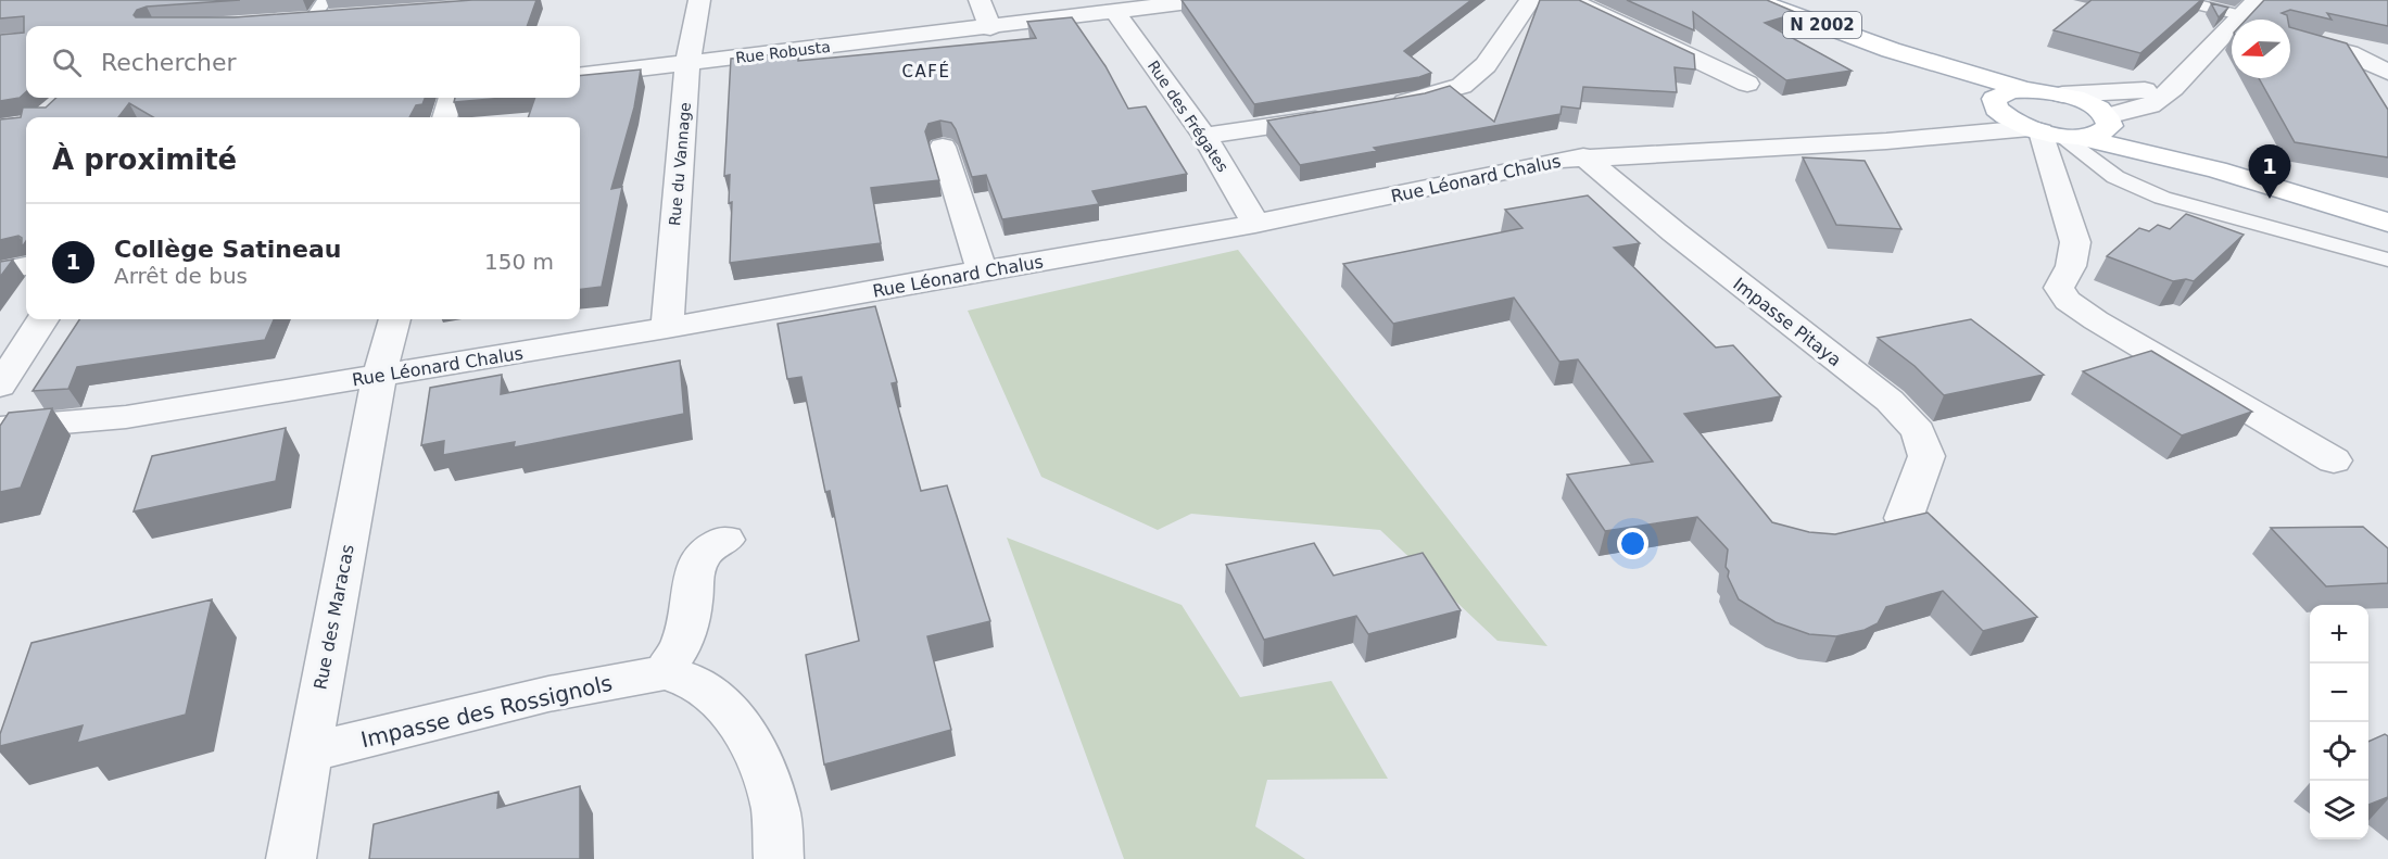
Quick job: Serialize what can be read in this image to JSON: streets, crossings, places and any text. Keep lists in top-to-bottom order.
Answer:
{
  "streets": {
    "main road": ["N 2002"],
    "street": [
      "Rue Robusta",
      "Rue des Frégates",
      "Rue du Vannage",
      "Rue Léonard Chalus",
      "Impasse Pitaya",
      "Rue des Maracas",
      "Impasse des Rossignols"
    ]
  },
  "crossings": [
    ["N 2002", "Rue Léonard Chalus"],
    ["Rue Robusta", "Rue des Frégates"],
    ["Rue Robusta", "Rue du Vannage"],
    ["Rue des Frégates", "Rue Léonard Chalus"],
    ["Rue du Vannage", "Rue Léonard Chalus"],
    ["Rue Léonard Chalus", "Impasse Pitaya"],
    ["Rue Léonard Chalus", "Rue des Maracas"],
    ["Rue des Maracas", "Impasse des Rossignols"]
  ],
  "districts": ["CAFÉ"],
  "north": "left",
  "page": {
    "search": "Rechercher",
    "heading": "À proximité",
    "pins": "1",
    "list": [
      {
        "mark": "1",
        "name": "Collège Satineau",
        "note": "Arrêt de bus",
        "value": "150 m"
      }
    ],
    "map_buttons": ["+", "−"]
  }
}
